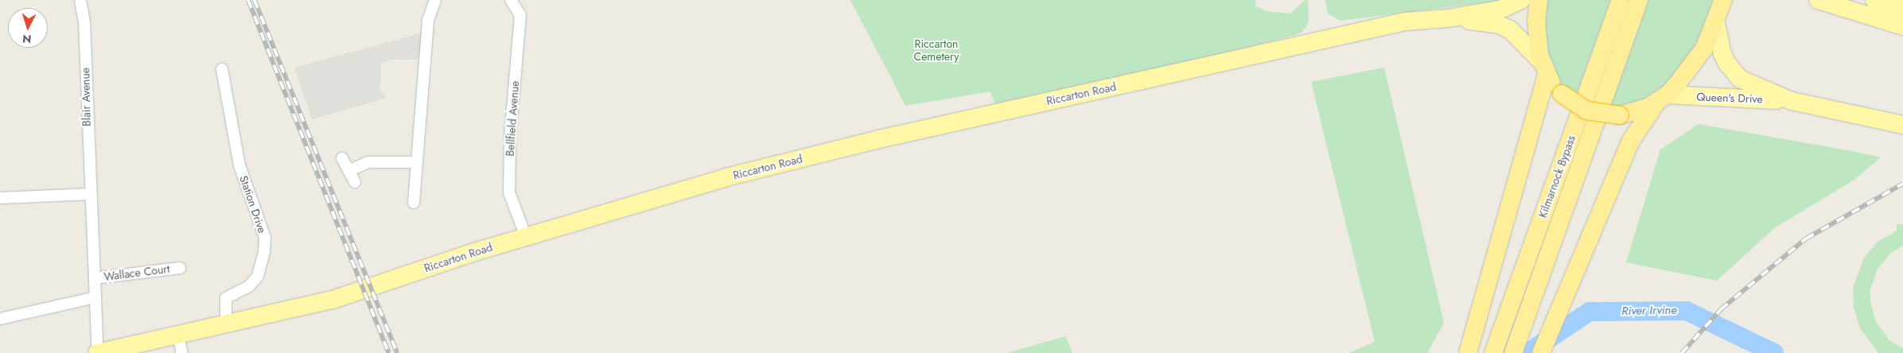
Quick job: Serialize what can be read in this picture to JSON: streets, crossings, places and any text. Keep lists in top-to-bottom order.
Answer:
{
  "streets": {
    "highway": ["Kilmarnock Bypass"],
    "main road": ["Riccarton Road", "Queen's Drive"],
    "street": [
      "Blair Avenue",
      "Bellfield Avenue",
      "Station Drive",
      "Wallace Court"
    ]
  },
  "crossings": [
    ["Riccarton Road", "Blair Avenue"],
    ["Riccarton Road", "Bellfield Avenue"],
    ["Riccarton Road", "Station Drive"],
    ["Blair Avenue", "Wallace Court"]
  ],
  "water": ["River Irvine"],
  "parks": ["Riccarton Cemetery"],
  "north": "bottom"
}
